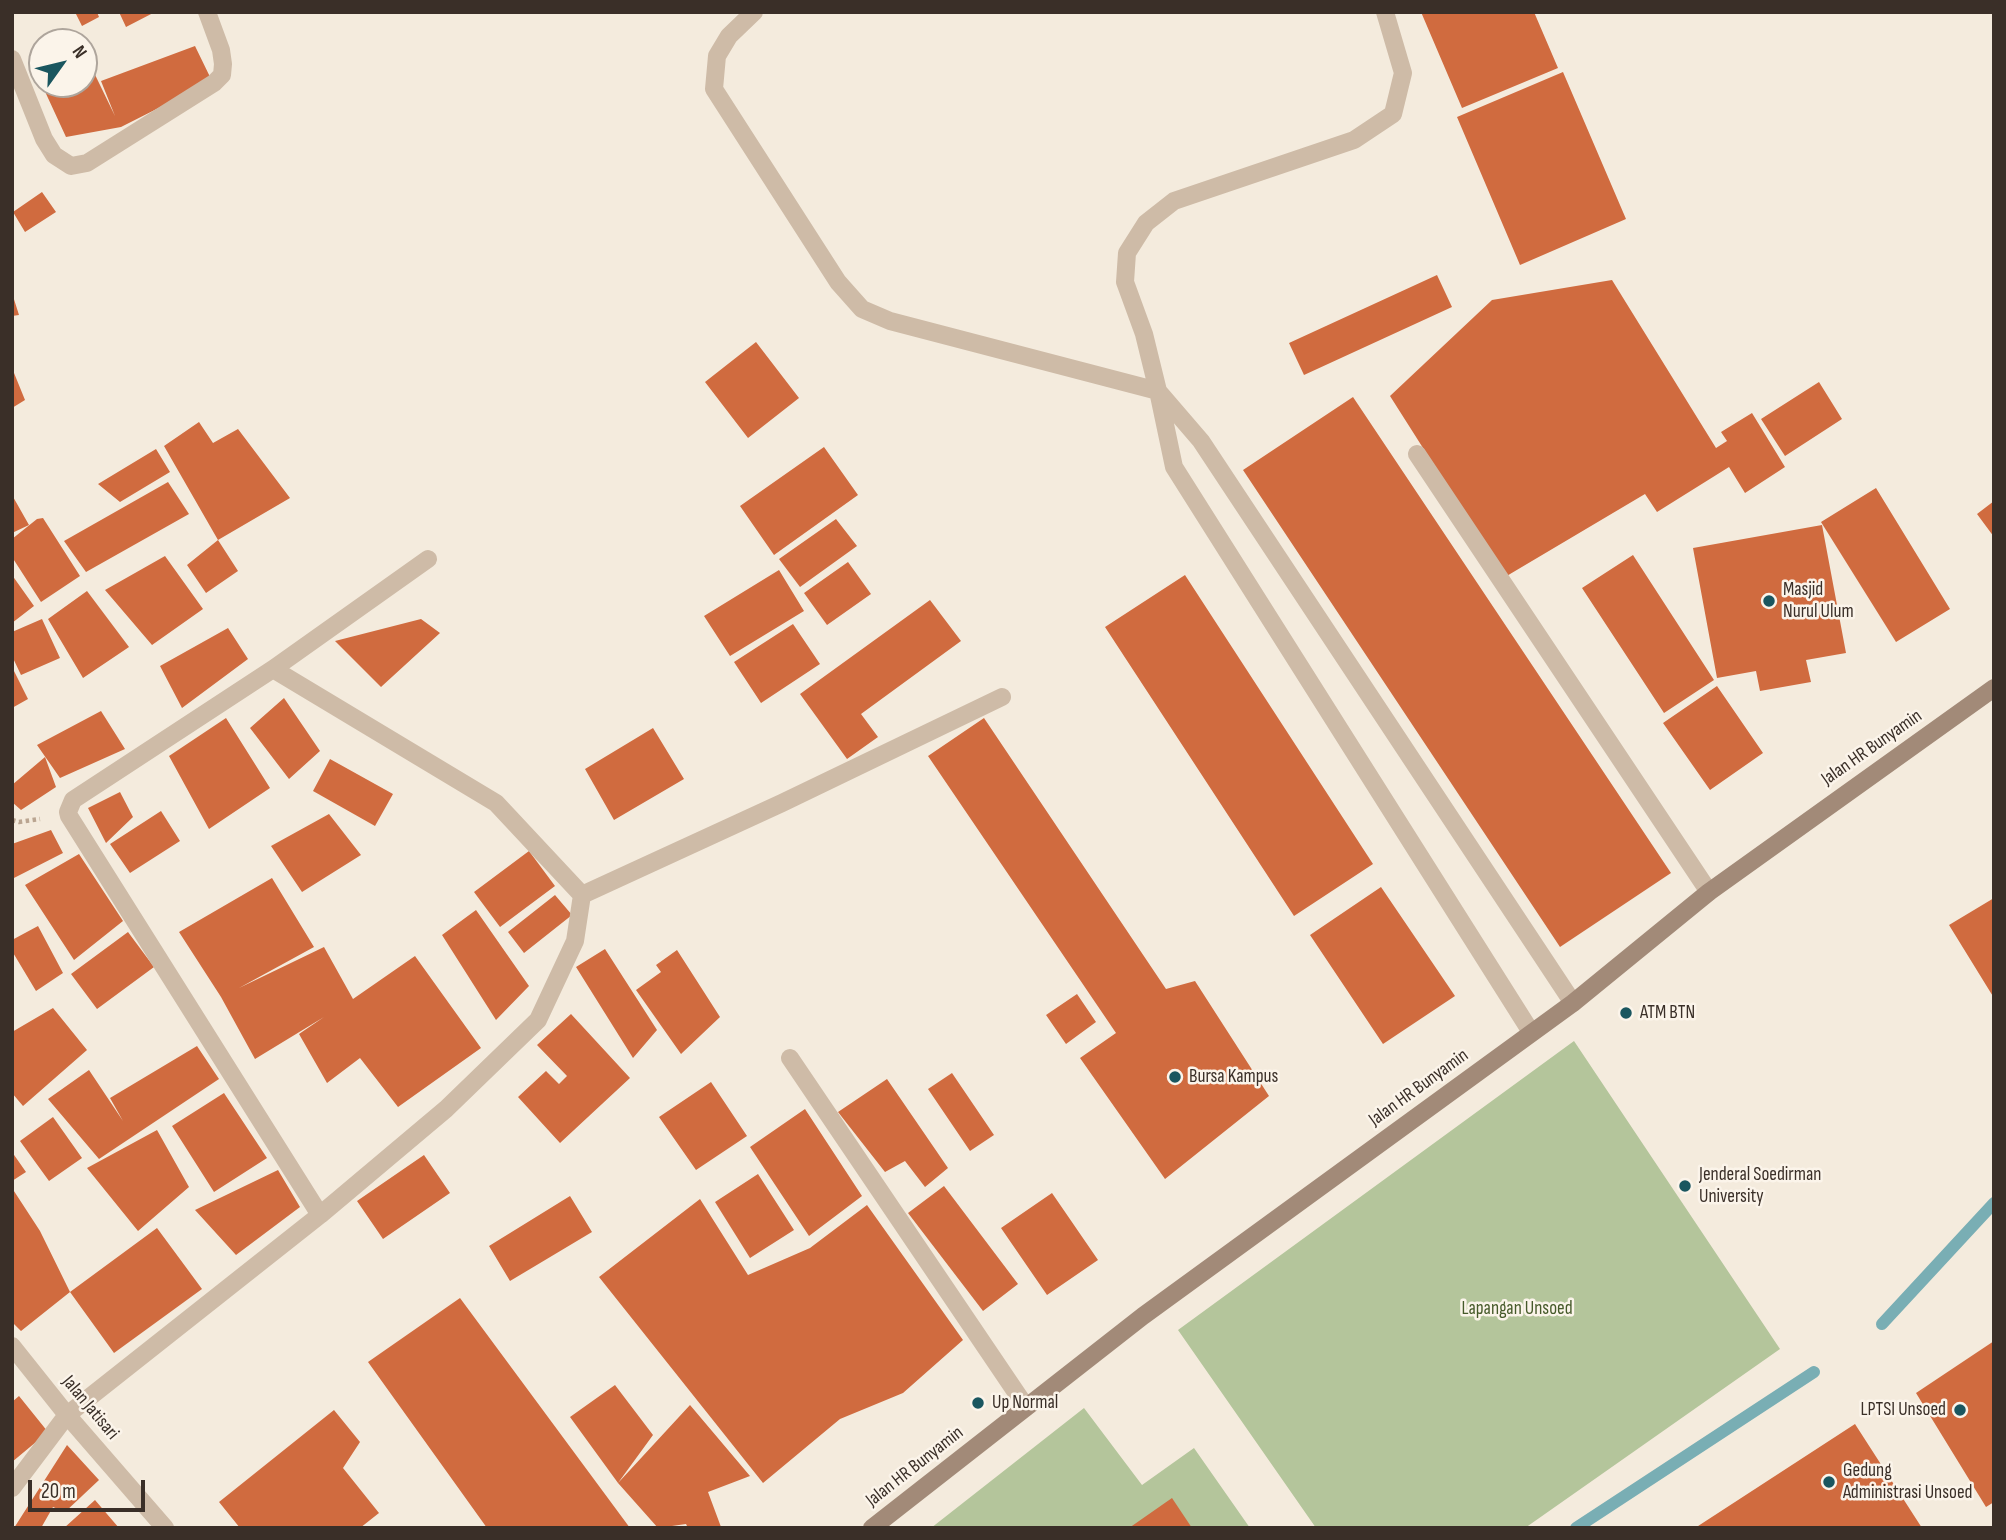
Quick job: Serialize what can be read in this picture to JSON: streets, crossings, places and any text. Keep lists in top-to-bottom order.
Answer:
{
  "streets": {
    "main road": ["Jalan HR Bunyamin"],
    "street": ["Jalan Jatisari"]
  },
  "parks": ["Lapangan Unsoed"],
  "places": [
    "Masjid Nurul Ulum",
    "ATM BTN",
    "Bursa Kampus",
    "Jenderal Soedirman University",
    "Up Normal",
    "LPTSI Unsoed",
    "Gedung Administrasi Unsoed"
  ],
  "scale_bar": "20 m",
  "north": "top right"
}
